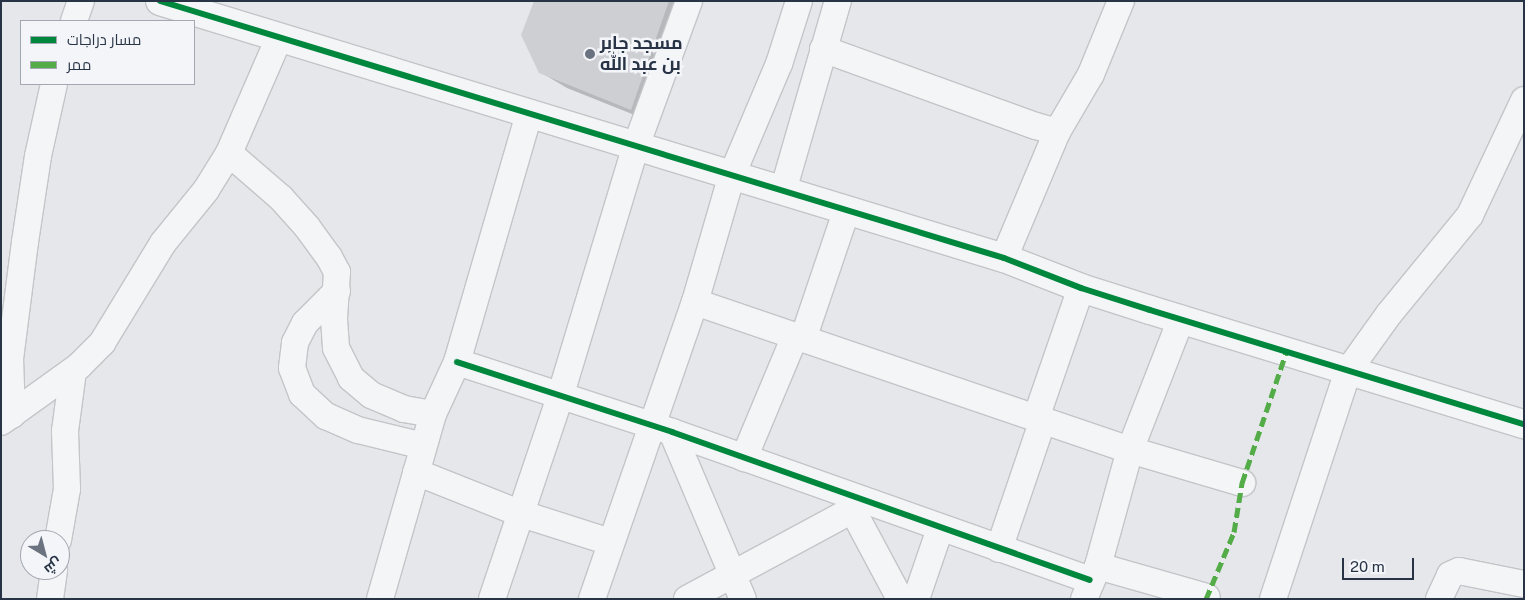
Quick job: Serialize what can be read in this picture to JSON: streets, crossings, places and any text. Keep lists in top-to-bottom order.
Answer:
{
  "places": ["مسجد جابر بن عبد الله"],
  "legend": ["مسار دراجات", "ممر"],
  "scale_bar": "20 m",
  "north": "bottom right"
}
